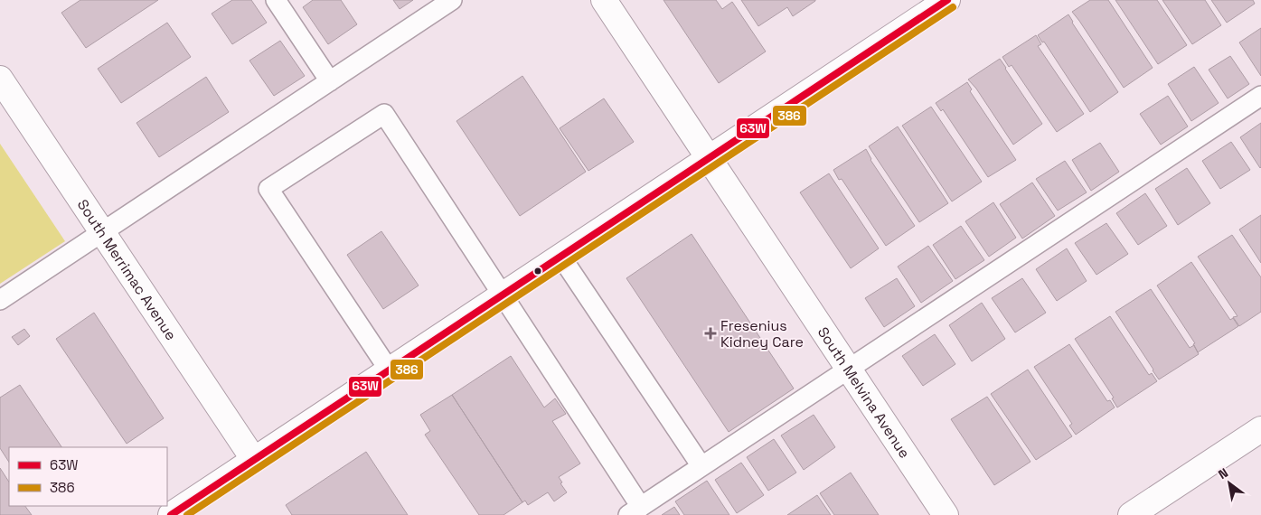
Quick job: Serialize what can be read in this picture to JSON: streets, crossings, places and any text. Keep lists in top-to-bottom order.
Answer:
{
  "streets": {
    "street": ["South Merrimac Avenue", "South Melvina Avenue"]
  },
  "places": {
    "health": ["Fresenius Kidney Care"]
  },
  "lines": ["transit line 63W", "transit line 386"],
  "legend": ["63W", "386"],
  "north": "top left"
}
